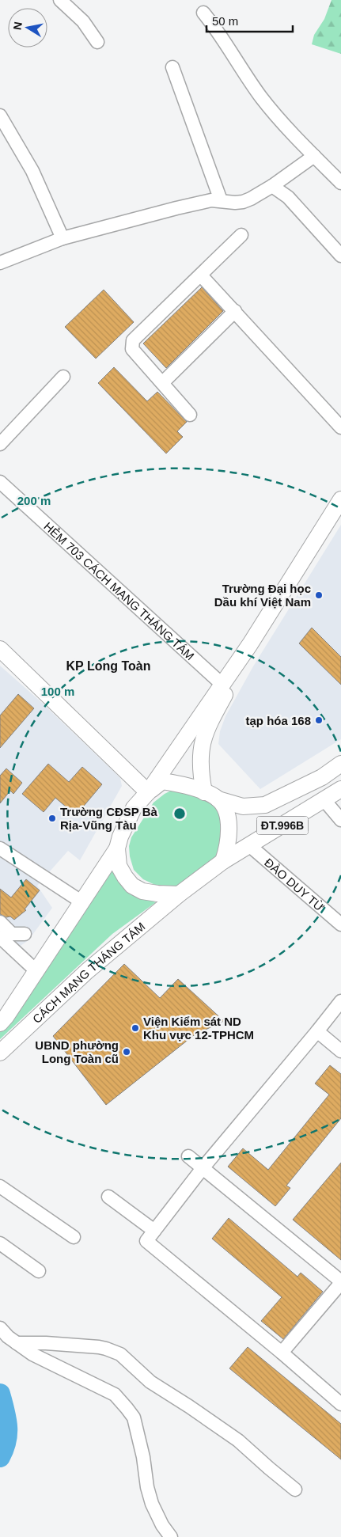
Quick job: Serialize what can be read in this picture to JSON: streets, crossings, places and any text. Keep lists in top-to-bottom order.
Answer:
{
  "streets": {
    "main road": ["ĐT.996B", "CÁCH MẠNG THÁNG TÁM"],
    "street": ["HẺM 703 CÁCH MẠNG THÁNG TÁM", "ĐÀO DUY TỪ"]
  },
  "crossings": [
    ["ĐT.996B", "ĐÀO DUY TỪ"],
    ["ĐT.996B", "CÁCH MẠNG THÁNG TÁM"]
  ],
  "districts": ["KP Long Toàn"],
  "places": [
    "Trường Đại học Dầu khí Việt Nam",
    "tạp hóa 168",
    "Trường CĐSP Bà Rịa-Vũng Tàu",
    "Viện Kiểm sát ND Khu vực 12-TPHCM",
    "UBND phường Long Toàn cũ"
  ],
  "scale_bar": "50 m",
  "north": "left",
  "rings": ["200 m", "100 m"]
}
